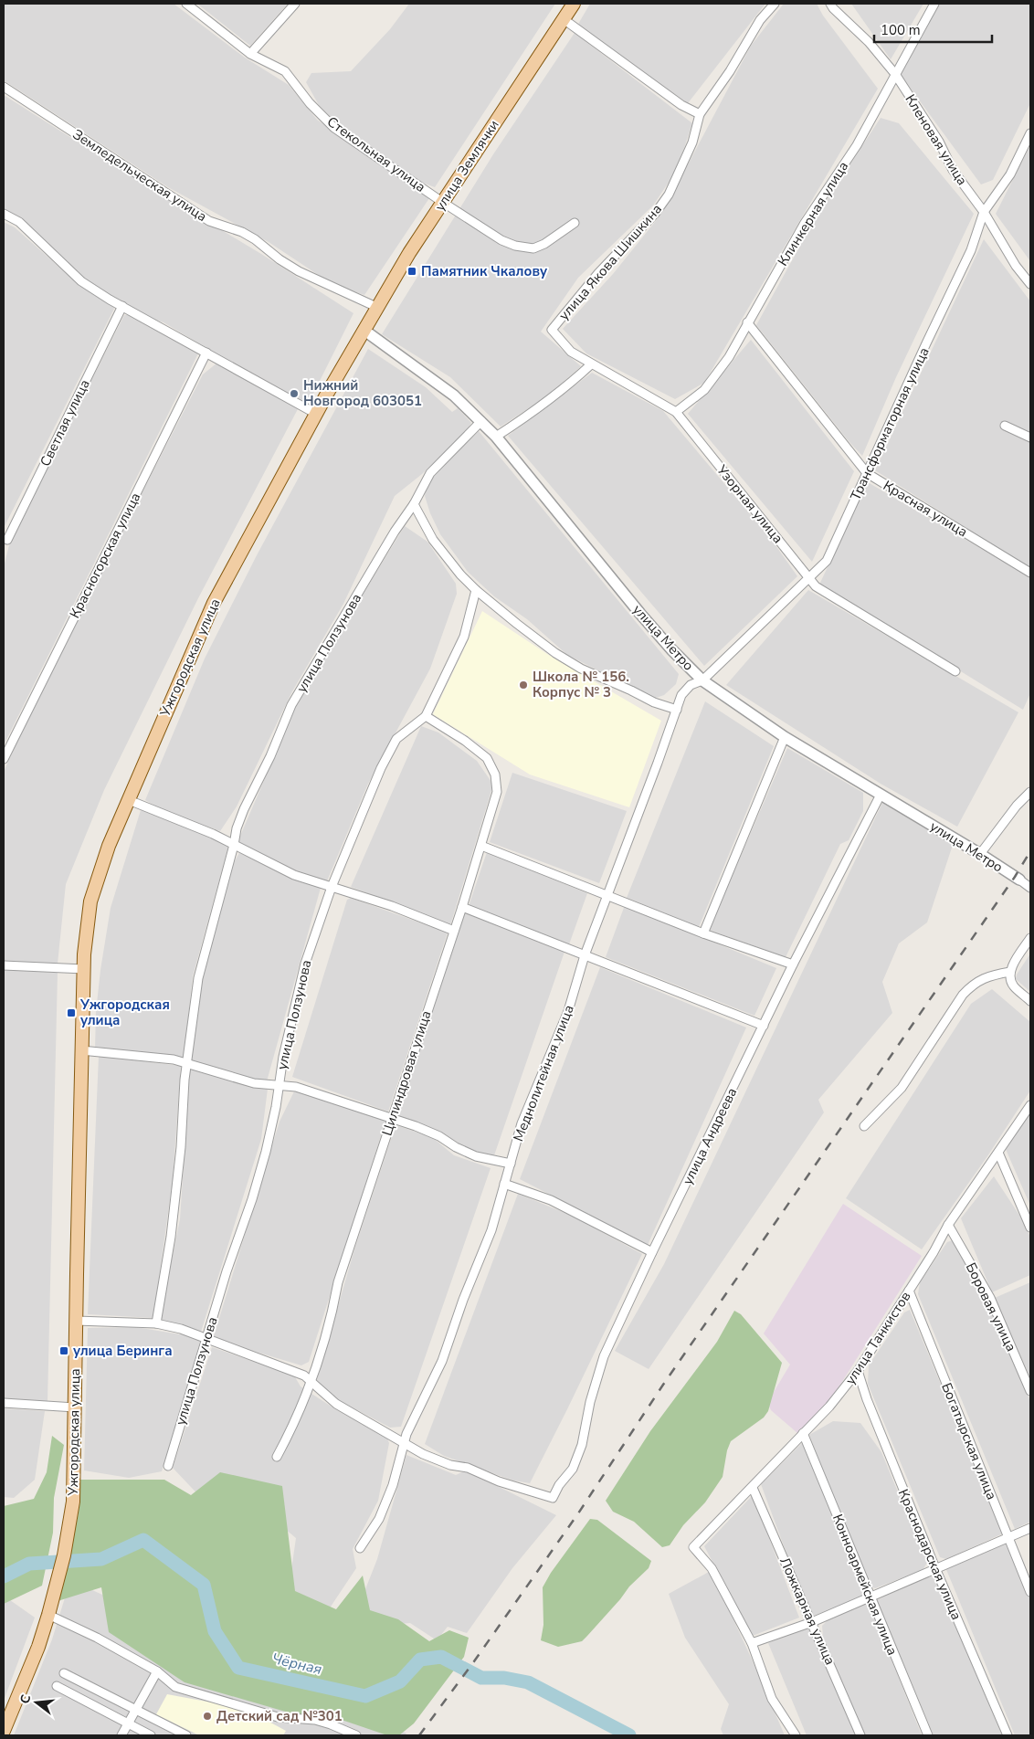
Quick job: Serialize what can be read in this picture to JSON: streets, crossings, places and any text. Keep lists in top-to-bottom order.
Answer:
{
  "streets": {
    "main road": ["улица Землячки", "Ужгородская улица"],
    "street": [
      "Кленовая улица",
      "Стекольная улица",
      "Земледельческая улица",
      "Клинкерная улица",
      "улица Якова Шишкина",
      "Светлая улица",
      "Трансформаторная улица",
      "Узорная улица",
      "Красная улица",
      "Красногорская улица",
      "улица Метро",
      "улица Ползунова",
      "Цилиндровая улица",
      "Меднолитейная улица",
      "улица Андреева",
      "Боровая улица",
      "улица Танкистов",
      "Богатырская улица",
      "Краснодарская улица",
      "Конноармейская улица",
      "Ложкарная улица"
    ]
  },
  "crossings": [
    ["Кленовая улица", "Клинкерная улица"],
    ["Кленовая улица", "Трансформаторная улица"],
    ["Стекольная улица", "улица Землячки"],
    ["улица Землячки", "Земледельческая улица"],
    ["улица Землячки", "улица Метро"],
    ["улица Землячки", "Ужгородская улица"],
    ["Клинкерная улица", "Узорная улица"],
    ["Клинкерная улица", "Красная улица"],
    ["улица Якова Шишкина", "Узорная улица"],
    ["Трансформаторная улица", "Узорная улица"],
    ["Трансформаторная улица", "Красная улица"],
    ["Трансформаторная улица", "улица Метро"],
    ["Трансформаторная улица", "Меднолитейная улица"],
    ["улица Метро", "улица Ползунова"],
    ["улица Метро", "Ужгородская улица"],
    ["улица Метро", "Меднолитейная улица"],
    ["улица Метро", "улица Андреева"],
    ["улица Ползунова", "Цилиндровая улица"],
    ["Меднолитейная улица", "улица Андреева"],
    ["Боровая улица", "улица Танкистов"],
    ["улица Танкистов", "Богатырская улица"],
    ["улица Танкистов", "Краснодарская улица"],
    ["улица Танкистов", "Конноармейская улица"],
    ["улица Танкистов", "Ложкарная улица"]
  ],
  "water": ["Чёрная"],
  "places": {
    "transit": ["Памятник Чкалову", "Ужгородская улица", "улица Беринга"],
    "other": ["Нижний Новгород 603051", "Школа № 156. Корпус № 3", "Детский сад №301"]
  },
  "scale_bar": "100 m",
  "north": "left"
}
